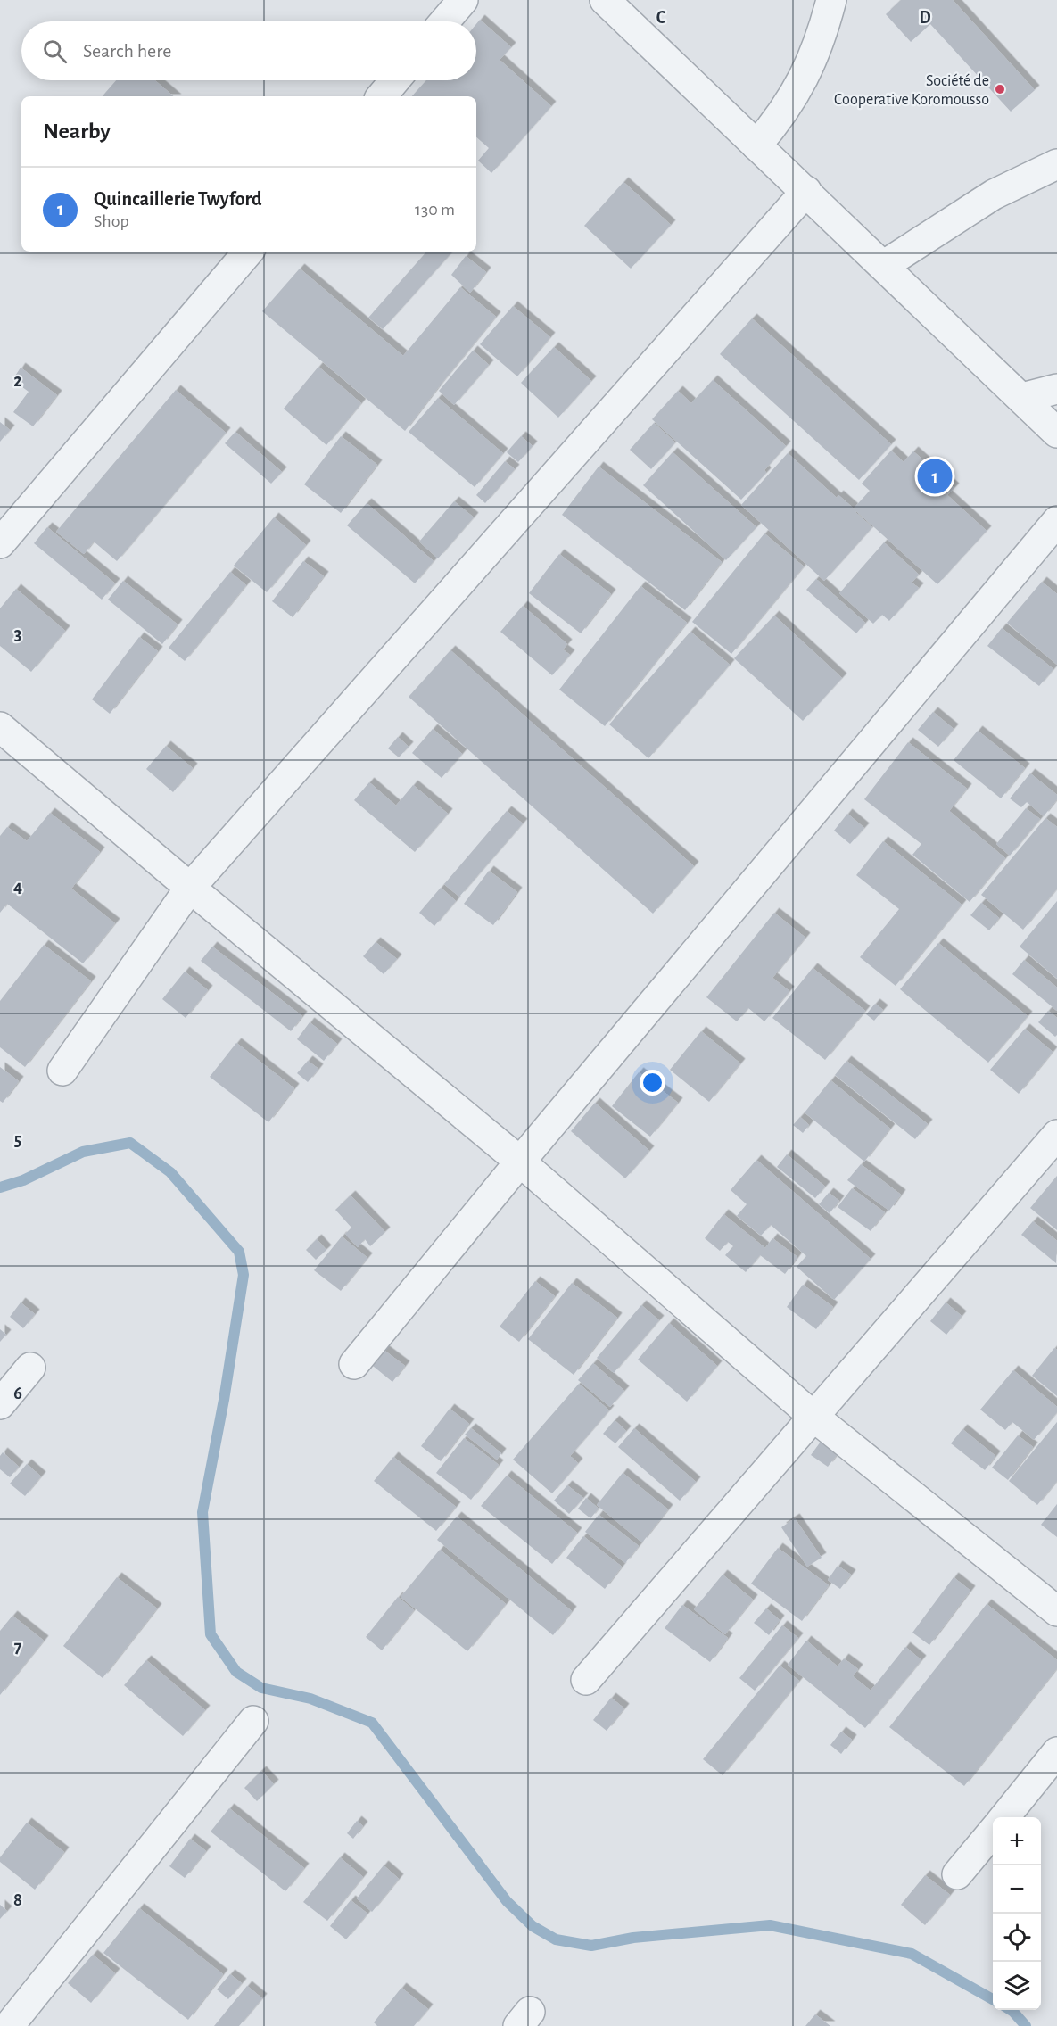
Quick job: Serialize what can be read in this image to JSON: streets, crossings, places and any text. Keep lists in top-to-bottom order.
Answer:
{
  "places": ["Société de Cooperative Koromousso"],
  "page": {
    "search": "Search here",
    "heading": "Nearby",
    "list": [
      {
        "mark": "1",
        "name": "Quincaillerie Twyford",
        "note": "Shop",
        "value": "130 m"
      }
    ],
    "pins": "1",
    "map_buttons": ["+", "−"]
  },
  "grid": {
    "columns": ["C", "D"],
    "rows": [
      "2",
      "3",
      "4",
      "5",
      "6",
      "7",
      "8"
    ]
  }
}
